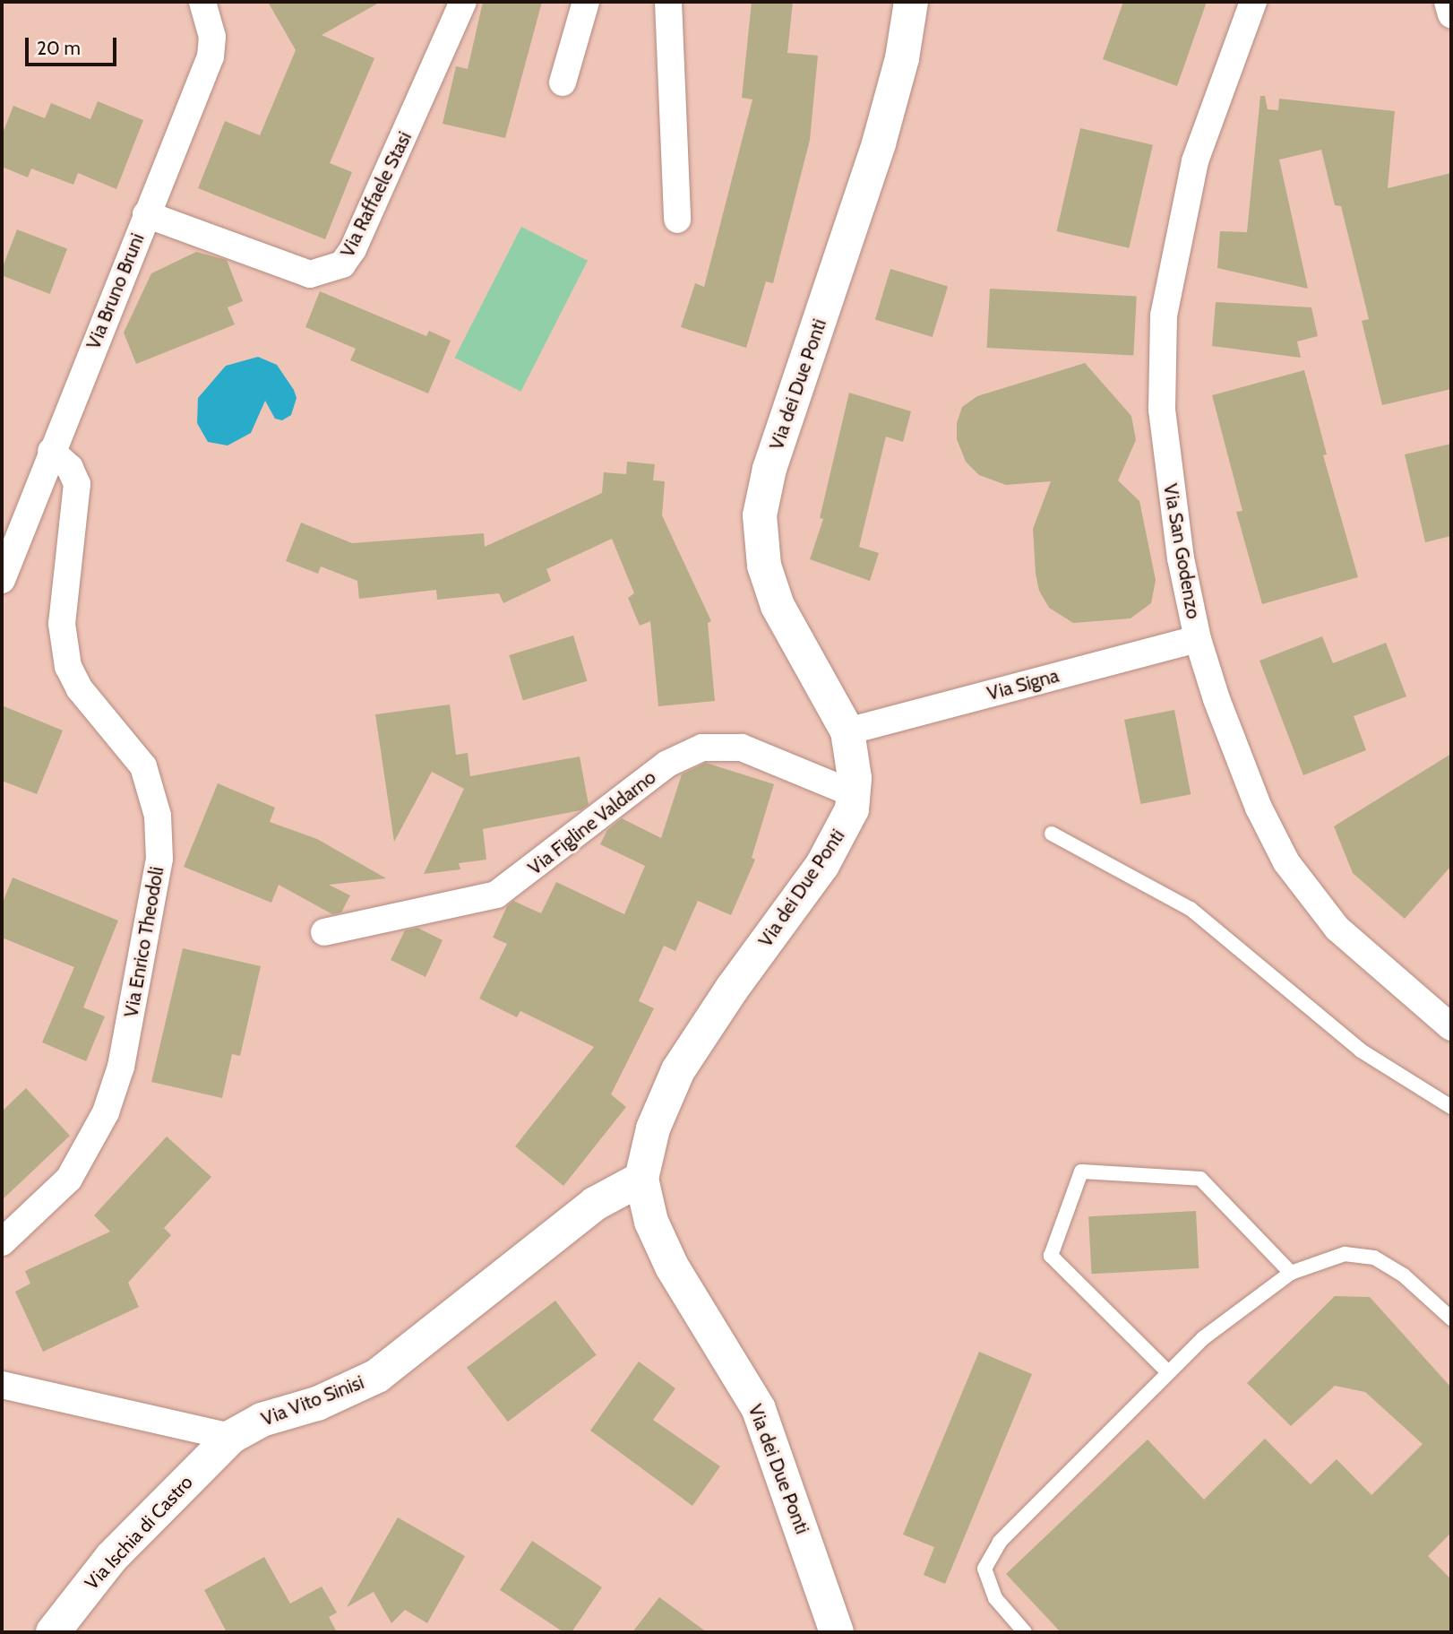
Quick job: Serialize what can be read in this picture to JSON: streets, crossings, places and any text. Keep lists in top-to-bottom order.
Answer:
{
  "streets": {
    "street": [
      "Via Raffaele Stasi",
      "Via Bruno Bruni",
      "Via dei Due Ponti",
      "Via San Godenzo",
      "Via Signa",
      "Via Figline Valdarno",
      "Via Enrico Theodoli",
      "Via Vito Sinisi",
      "Via Ischia di Castro"
    ]
  },
  "crossings": [
    ["Via Raffaele Stasi", "Via Bruno Bruni"],
    ["Via Bruno Bruni", "Via Enrico Theodoli"],
    ["Via dei Due Ponti", "Via Signa"],
    ["Via dei Due Ponti", "Via Figline Valdarno"],
    ["Via dei Due Ponti", "Via Vito Sinisi"],
    ["Via San Godenzo", "Via Signa"],
    ["Via Vito Sinisi", "Via Ischia di Castro"]
  ],
  "scale_bar": "20 m"
}
